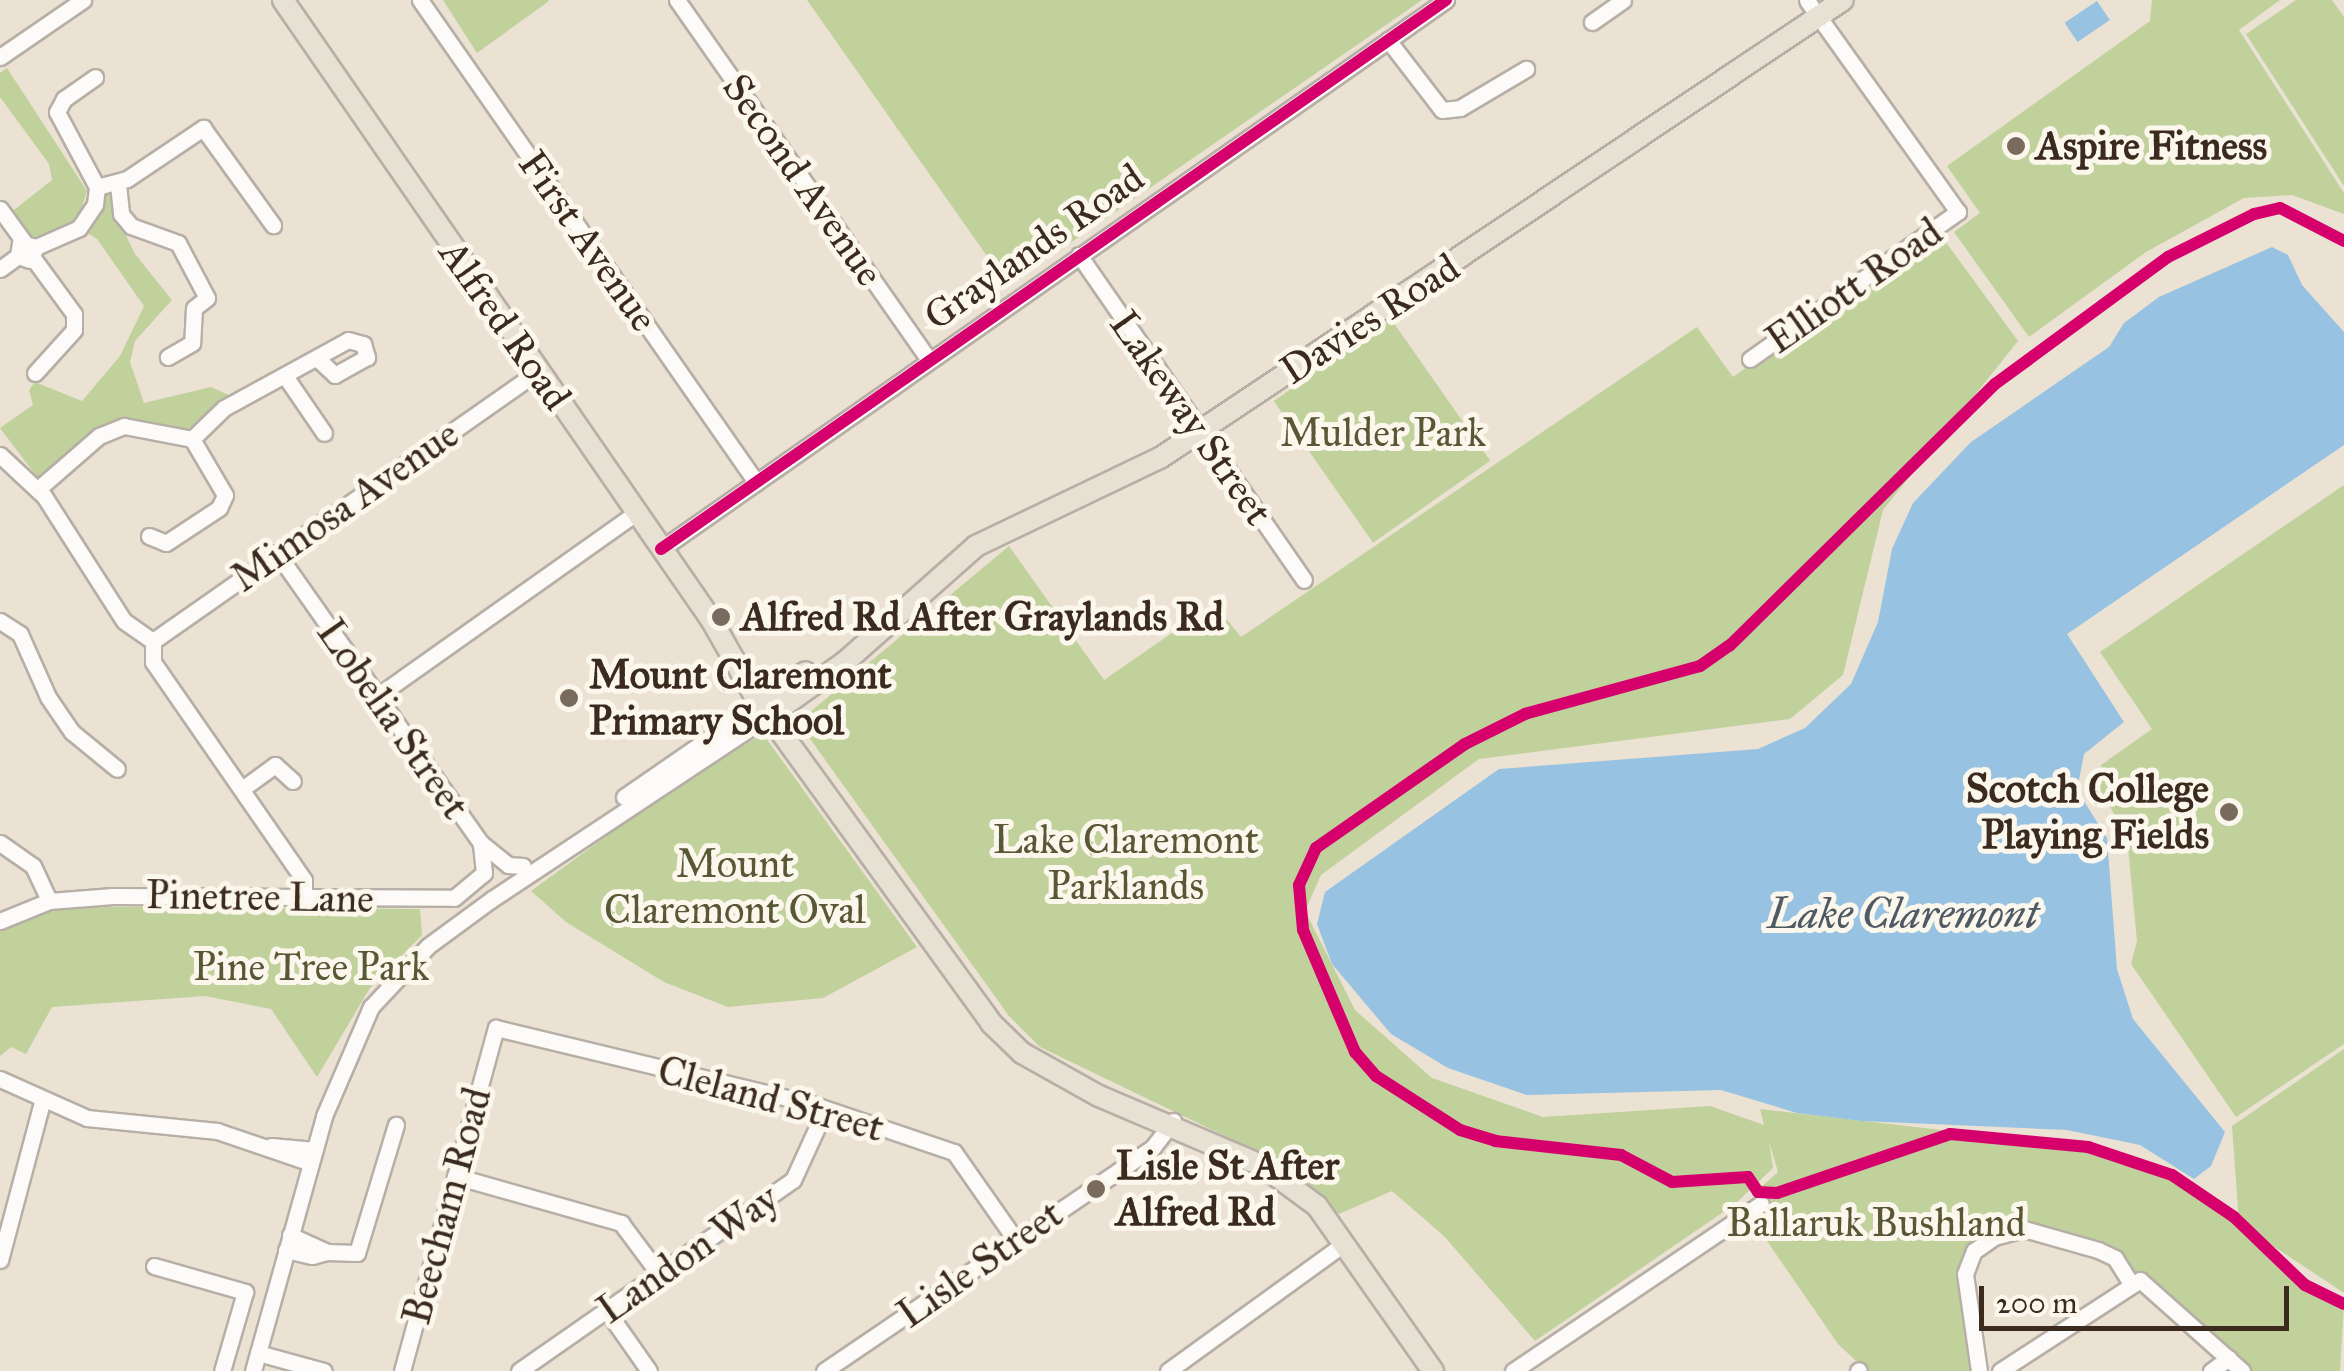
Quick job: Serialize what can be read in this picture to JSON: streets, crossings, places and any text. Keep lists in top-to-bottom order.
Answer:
{
  "streets": {
    "main road": ["Davies Road", "Alfred Road"],
    "street": [
      "Second Avenue",
      "First Avenue",
      "Graylands Road",
      "Elliott Road",
      "Lakeway Street",
      "Mimosa Avenue",
      "Lobelia Street",
      "Pinetree Lane",
      "Cleland Street",
      "Beecham Road",
      "Landon Way",
      "Lisle Street"
    ]
  },
  "crossings": [
    ["Second Avenue", "Graylands Road"],
    ["First Avenue", "Graylands Road"],
    ["Graylands Road", "Alfred Road"],
    ["Graylands Road", "Lakeway Street"],
    ["Elliott Road", "Davies Road"],
    ["Davies Road", "Alfred Road"],
    ["Davies Road", "Lakeway Street"],
    ["Alfred Road", "Mimosa Avenue"],
    ["Alfred Road", "Lisle Street"],
    ["Mimosa Avenue", "Lobelia Street"],
    ["Lobelia Street", "Pinetree Lane"],
    ["Cleland Street", "Beecham Road"],
    ["Cleland Street", "Landon Way"],
    ["Cleland Street", "Lisle Street"]
  ],
  "water": ["Lake Claremont"],
  "parks": [
    "Mulder Park",
    "Lake Claremont Parklands",
    "Mount Claremont Oval",
    "Pine Tree Park",
    "Ballaruk Bushland"
  ],
  "places": [
    "Aspire Fitness",
    "Alfred Rd After Graylands Rd",
    "Mount Claremont Primary School",
    "Scotch College Playing Fields",
    "Lisle St After Alfred Rd"
  ],
  "scale_bar": "200 m"
}
